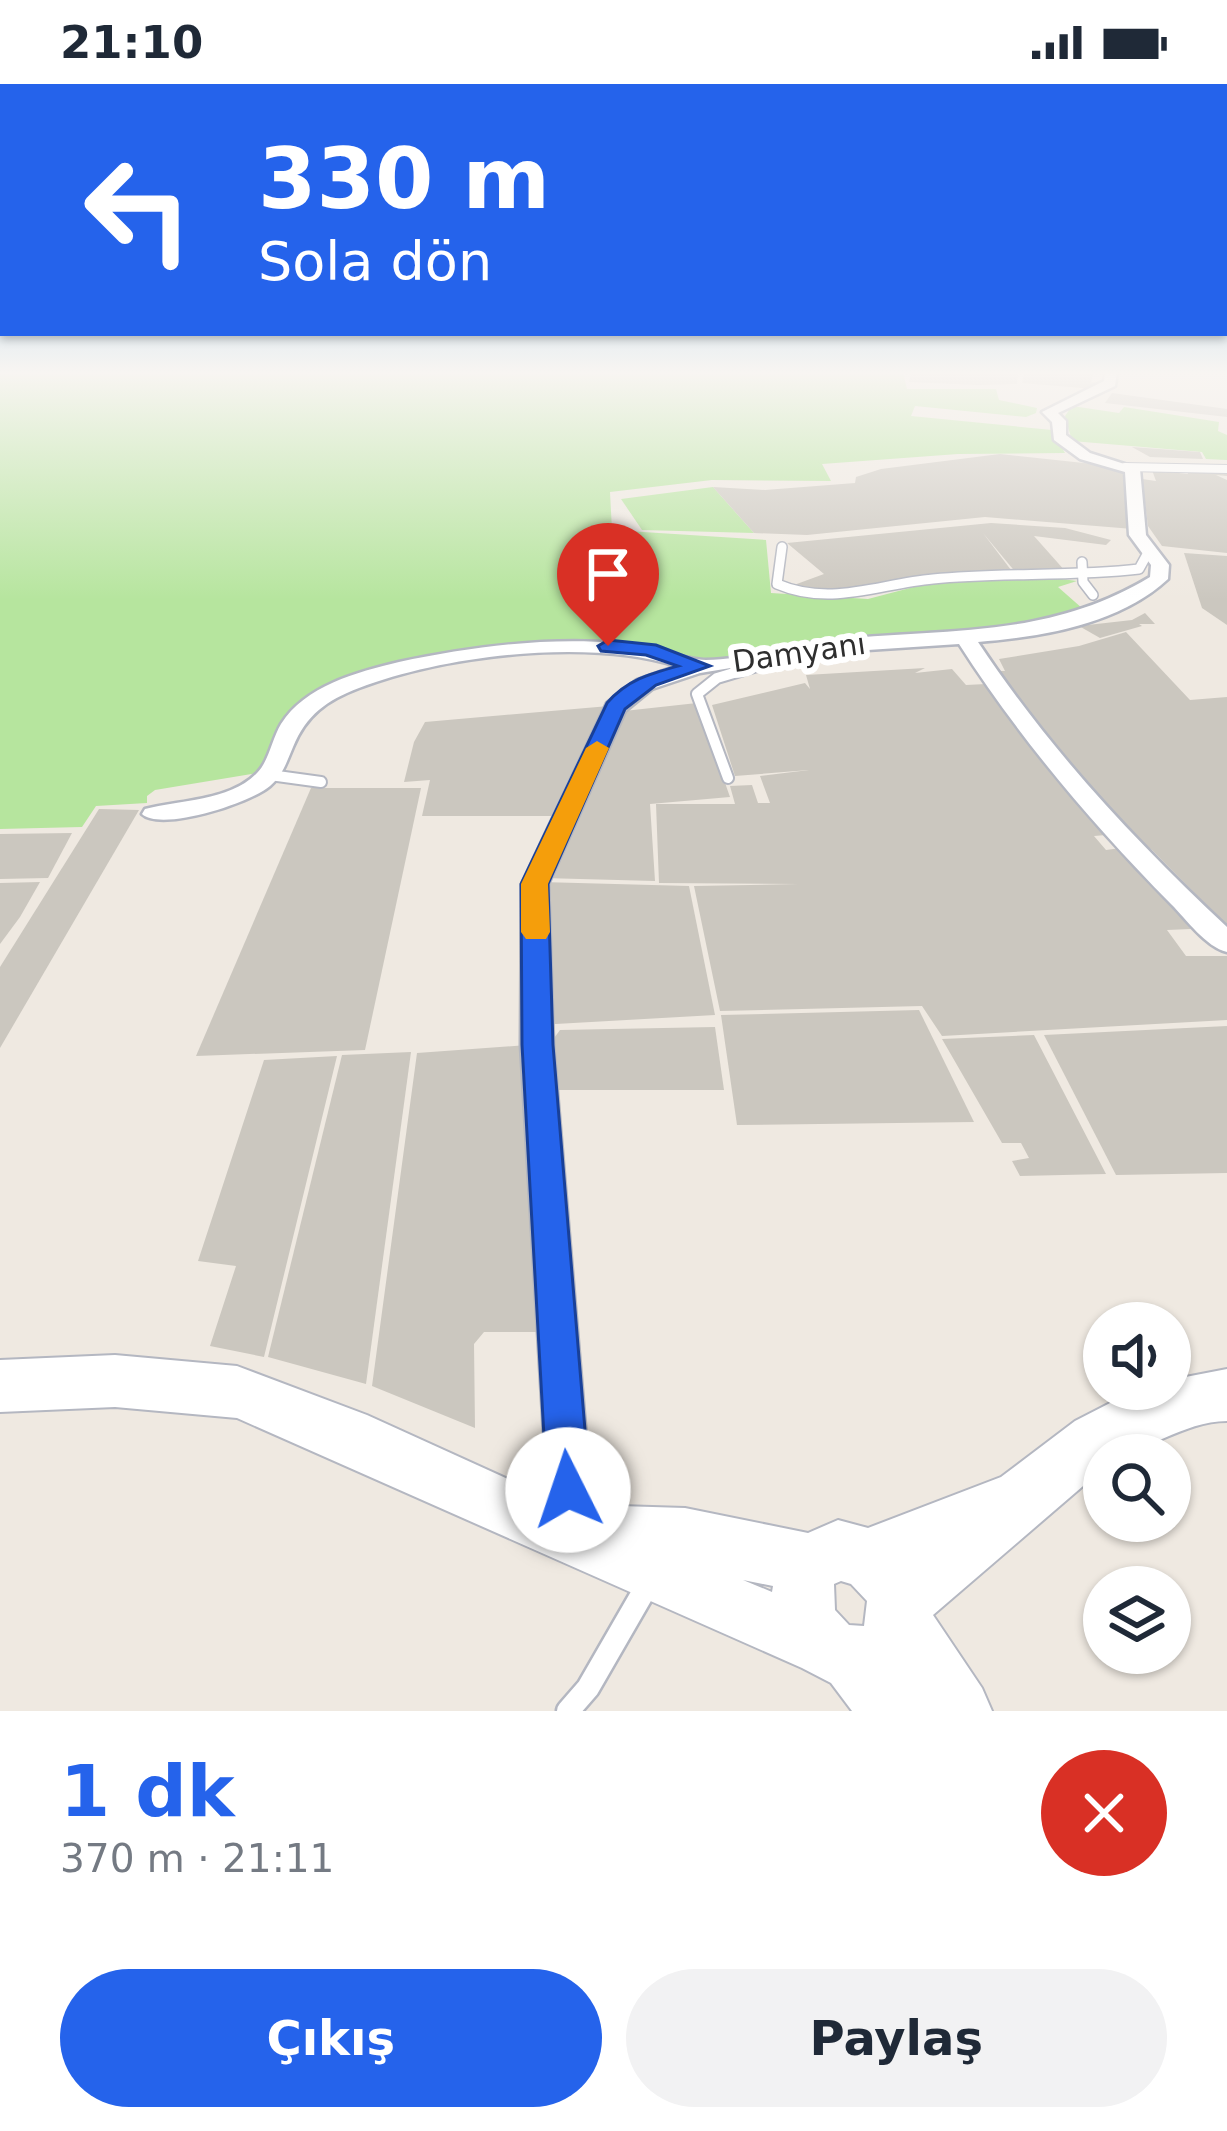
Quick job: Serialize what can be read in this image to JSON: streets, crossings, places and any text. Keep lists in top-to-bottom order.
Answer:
{
  "streets": {
    "street": ["Damyanı"]
  },
  "page": {
    "status": "21:10",
    "turn": ["330 m", "Sola dön"],
    "heading": ["1 dk", "370 m · 21:11"],
    "buttons": ["Çıkış", "Paylaş"]
  }
}
